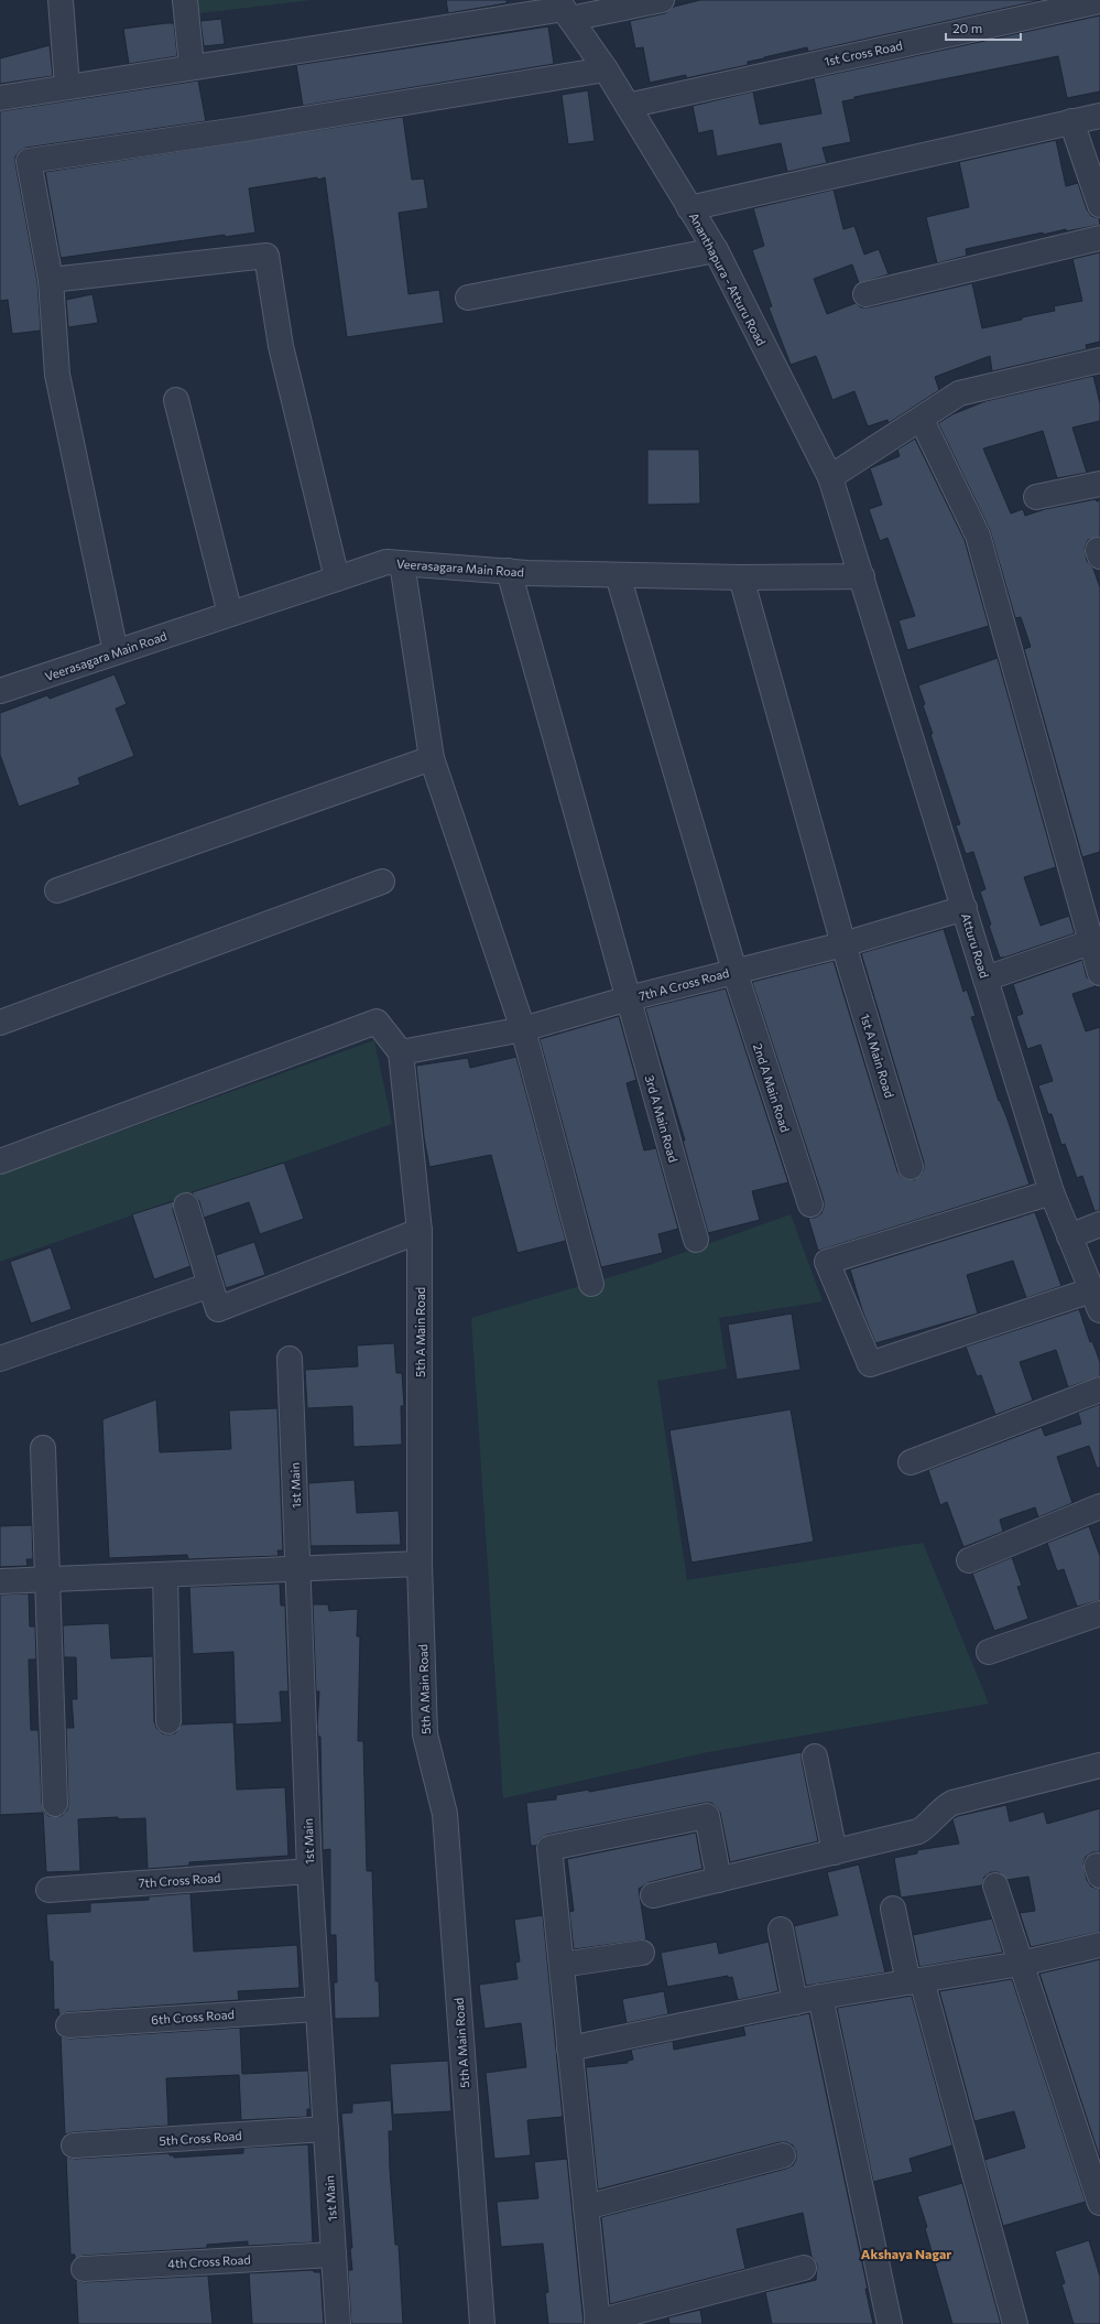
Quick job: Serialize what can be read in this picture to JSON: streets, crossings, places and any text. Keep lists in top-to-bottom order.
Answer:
{
  "streets": {
    "street": [
      "1st Cross Road",
      "Ananthapura - Atturu Road",
      "Veerasagara Main Road",
      "Atturu Road",
      "7th A Cross Road",
      "1st A Main Road",
      "2nd A Main Road",
      "3rd A Main Road",
      "5th A Main Road",
      "1st Main",
      "7th Cross Road",
      "6th Cross Road",
      "5th Cross Road",
      "4th Cross Road"
    ]
  },
  "crossings": [
    ["1st Cross Road", "Ananthapura - Atturu Road"],
    ["Ananthapura - Atturu Road", "Veerasagara Main Road"],
    ["Ananthapura - Atturu Road", "Atturu Road"],
    ["Veerasagara Main Road", "Atturu Road"],
    ["Veerasagara Main Road", "1st A Main Road"],
    ["Veerasagara Main Road", "2nd A Main Road"],
    ["Veerasagara Main Road", "3rd A Main Road"],
    ["Atturu Road", "7th A Cross Road"],
    ["7th A Cross Road", "1st A Main Road"],
    ["7th A Cross Road", "2nd A Main Road"],
    ["7th A Cross Road", "3rd A Main Road"],
    ["7th A Cross Road", "5th A Main Road"],
    ["1st Main", "7th Cross Road"],
    ["1st Main", "6th Cross Road"],
    ["1st Main", "5th Cross Road"],
    ["1st Main", "4th Cross Road"]
  ],
  "districts": ["Akshaya Nagar"],
  "scale_bar": "20 m"
}
